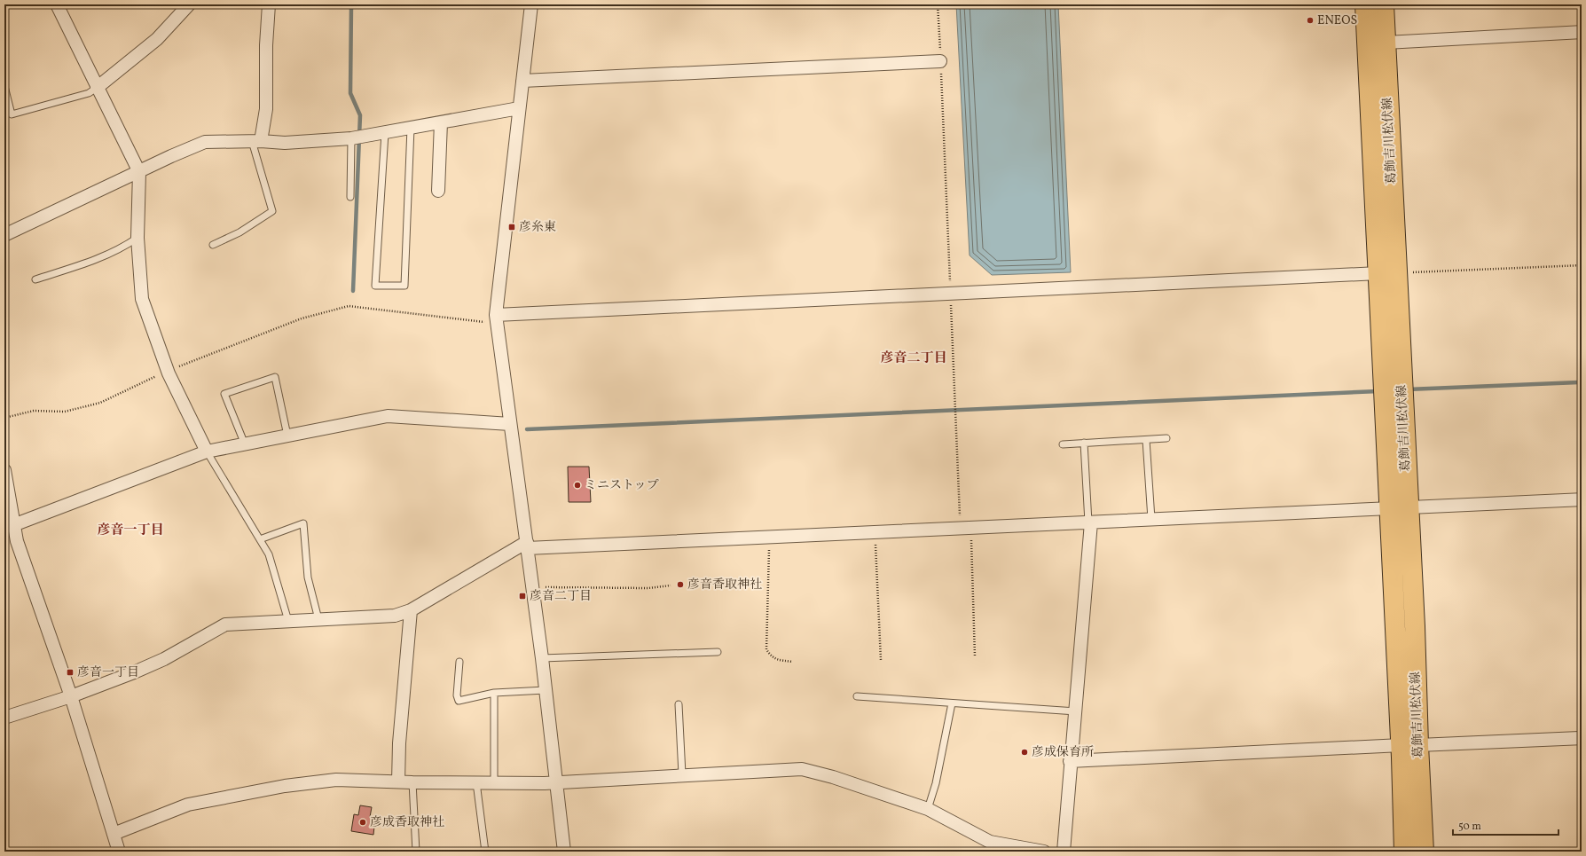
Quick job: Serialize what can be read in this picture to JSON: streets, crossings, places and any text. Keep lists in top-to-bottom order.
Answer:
{
  "streets": {
    "main road": ["葛飾吉川松伏線"]
  },
  "districts": ["彦音二丁目", "彦音一丁目"],
  "places": {
    "other": [
      "ENEOS",
      "ミニストップ",
      "彦音香取神社",
      "彦成保育所",
      "彦成香取神社"
    ],
    "transit": ["彦糸東", "彦音二丁目", "彦音一丁目"]
  },
  "scale_bar": "50 m"
}
